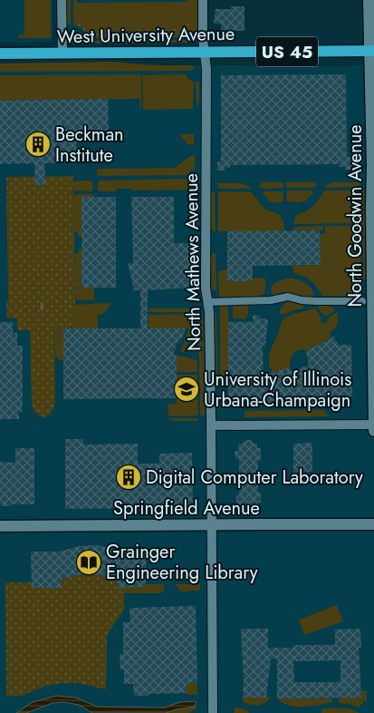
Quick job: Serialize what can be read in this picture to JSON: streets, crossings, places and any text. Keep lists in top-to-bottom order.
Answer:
{
  "streets": {
    "main road": ["West University Avenue", "US 45"],
    "street": ["North Goodwin Avenue", "North Mathews Avenue", "Springfield Avenue"]
  },
  "crossings": [
    ["West University Avenue", "North Goodwin Avenue"],
    ["West University Avenue", "North Mathews Avenue"],
    ["North Mathews Avenue", "Springfield Avenue"]
  ],
  "places": {
    "building": ["Beckman Institute", "Digital Computer Laboratory"],
    "school or university": ["University of Illinois Urbana-Champaign"],
    "library": ["Grainger Engineering Library"]
  }
}
